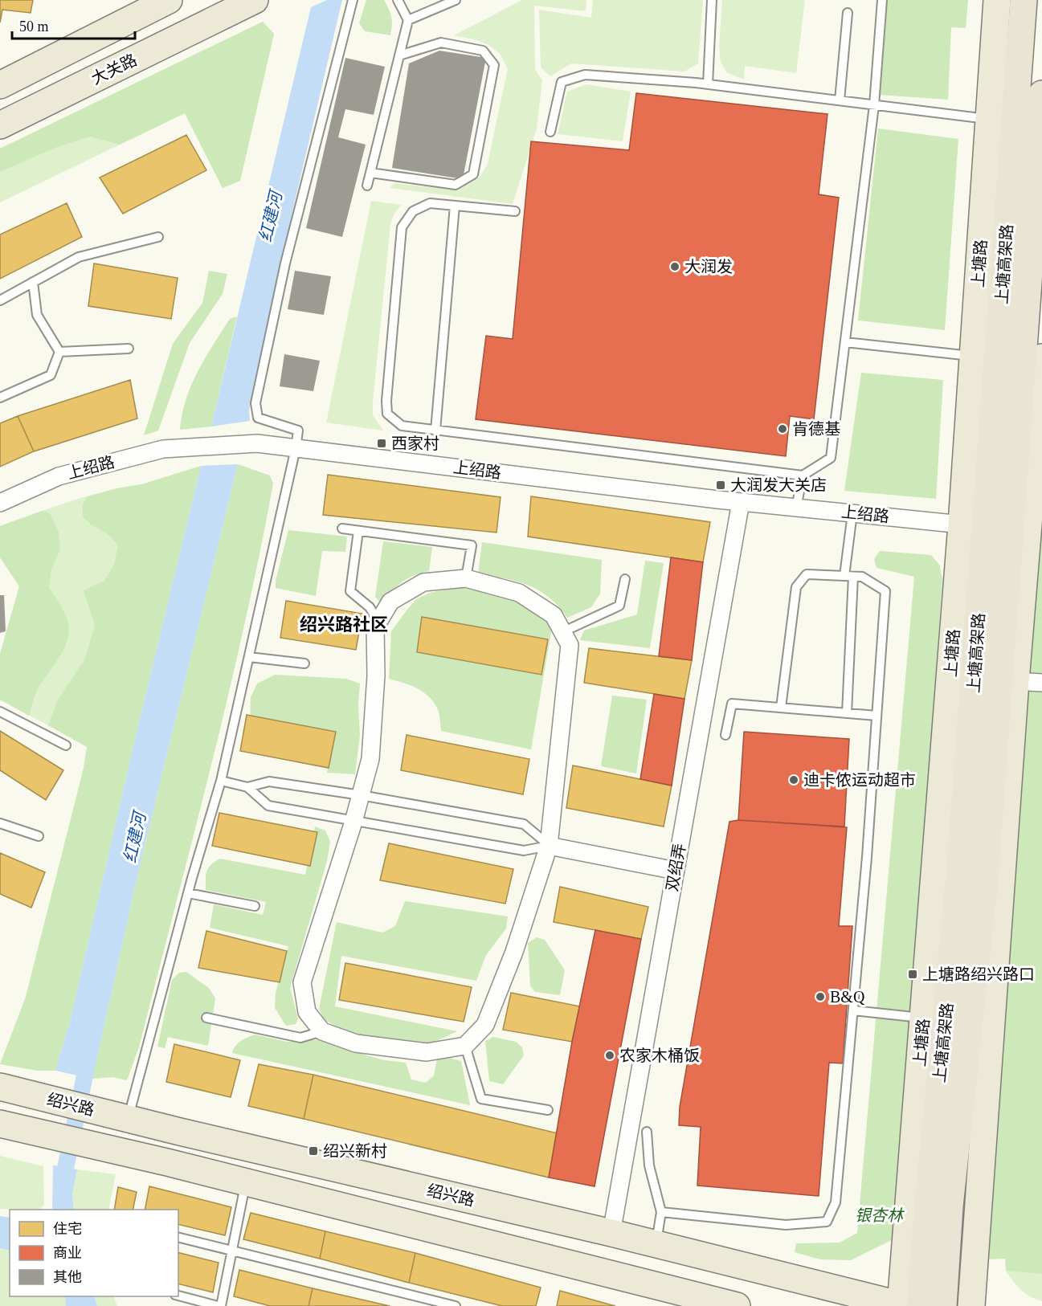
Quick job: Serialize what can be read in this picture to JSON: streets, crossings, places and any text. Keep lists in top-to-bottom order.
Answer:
{
  "streets": {
    "highway": ["上塘高架路"],
    "main road": ["大关路", "上塘路", "绍兴路"],
    "street": ["上绍路", "双绍弄"]
  },
  "crossings": [
    ["上塘路", "上塘高架路"],
    ["上塘路", "上绍路"],
    ["上塘路", "绍兴路"],
    ["上塘高架路", "绍兴路"],
    ["上绍路", "双绍弄"],
    ["双绍弄", "绍兴路"]
  ],
  "districts": ["绍兴路社区"],
  "water": ["红建河"],
  "parks": ["银杏林"],
  "places": {
    "other": [
      "大润发",
      "肯德基",
      "迪卡侬运动超市",
      "B&Q",
      "农家木桶饭"
    ],
    "transit": [
      "西家村",
      "大润发大关店",
      "上塘路绍兴路口",
      "绍兴新村"
    ]
  },
  "legend": ["住宅", "商业", "其他"],
  "scale_bar": "50 m"
}
